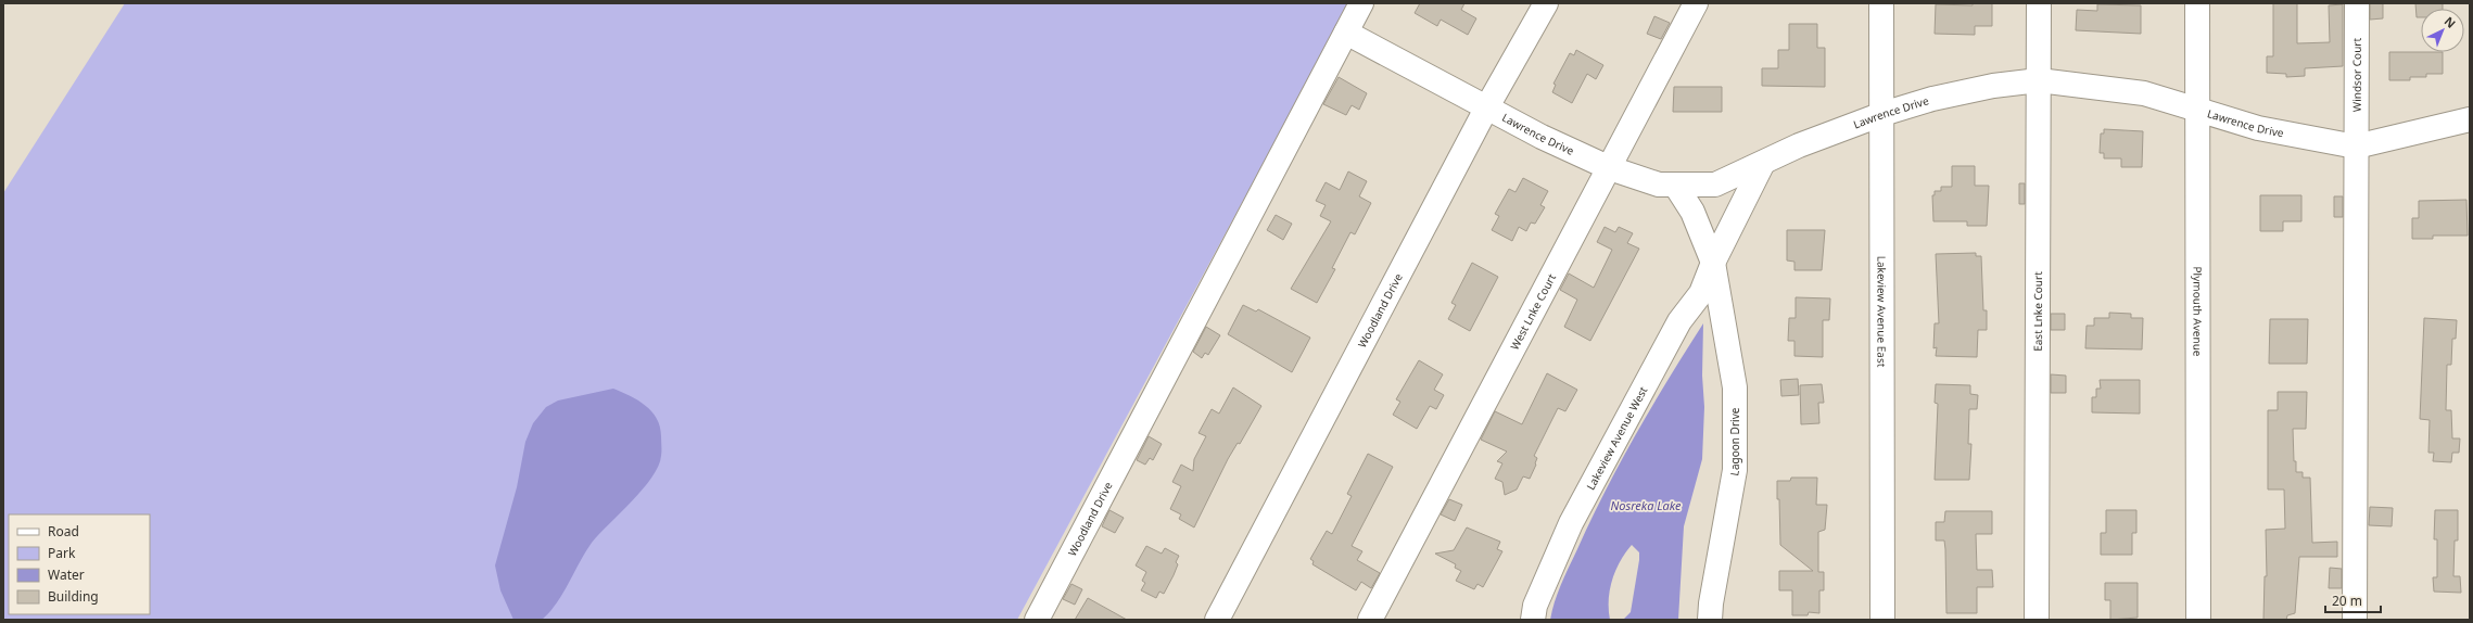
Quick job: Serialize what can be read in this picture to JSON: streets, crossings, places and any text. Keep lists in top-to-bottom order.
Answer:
{
  "streets": {
    "street": [
      "Windsor Court",
      "Lawrence Drive",
      "Woodland Drive",
      "West Lnke Court",
      "Lakeview Avenue East",
      "East Lnke Court",
      "Plymouth Avenue",
      "Lakeview Avenue West",
      "Lagoon Drive"
    ]
  },
  "crossings": [
    ["Windsor Court", "Lawrence Drive"],
    ["Lawrence Drive", "Woodland Drive"],
    ["Lawrence Drive", "West Lnke Court"],
    ["Lawrence Drive", "Lakeview Avenue East"],
    ["Lawrence Drive", "East Lnke Court"],
    ["Lawrence Drive", "Plymouth Avenue"],
    ["Lawrence Drive", "Lagoon Drive"],
    ["Lakeview Avenue West", "Lagoon Drive"]
  ],
  "water": ["Nosreka Lake"],
  "legend": [
    "Road",
    "Park",
    "Water",
    "Building"
  ],
  "scale_bar": "20 m",
  "north": "top right"
}
